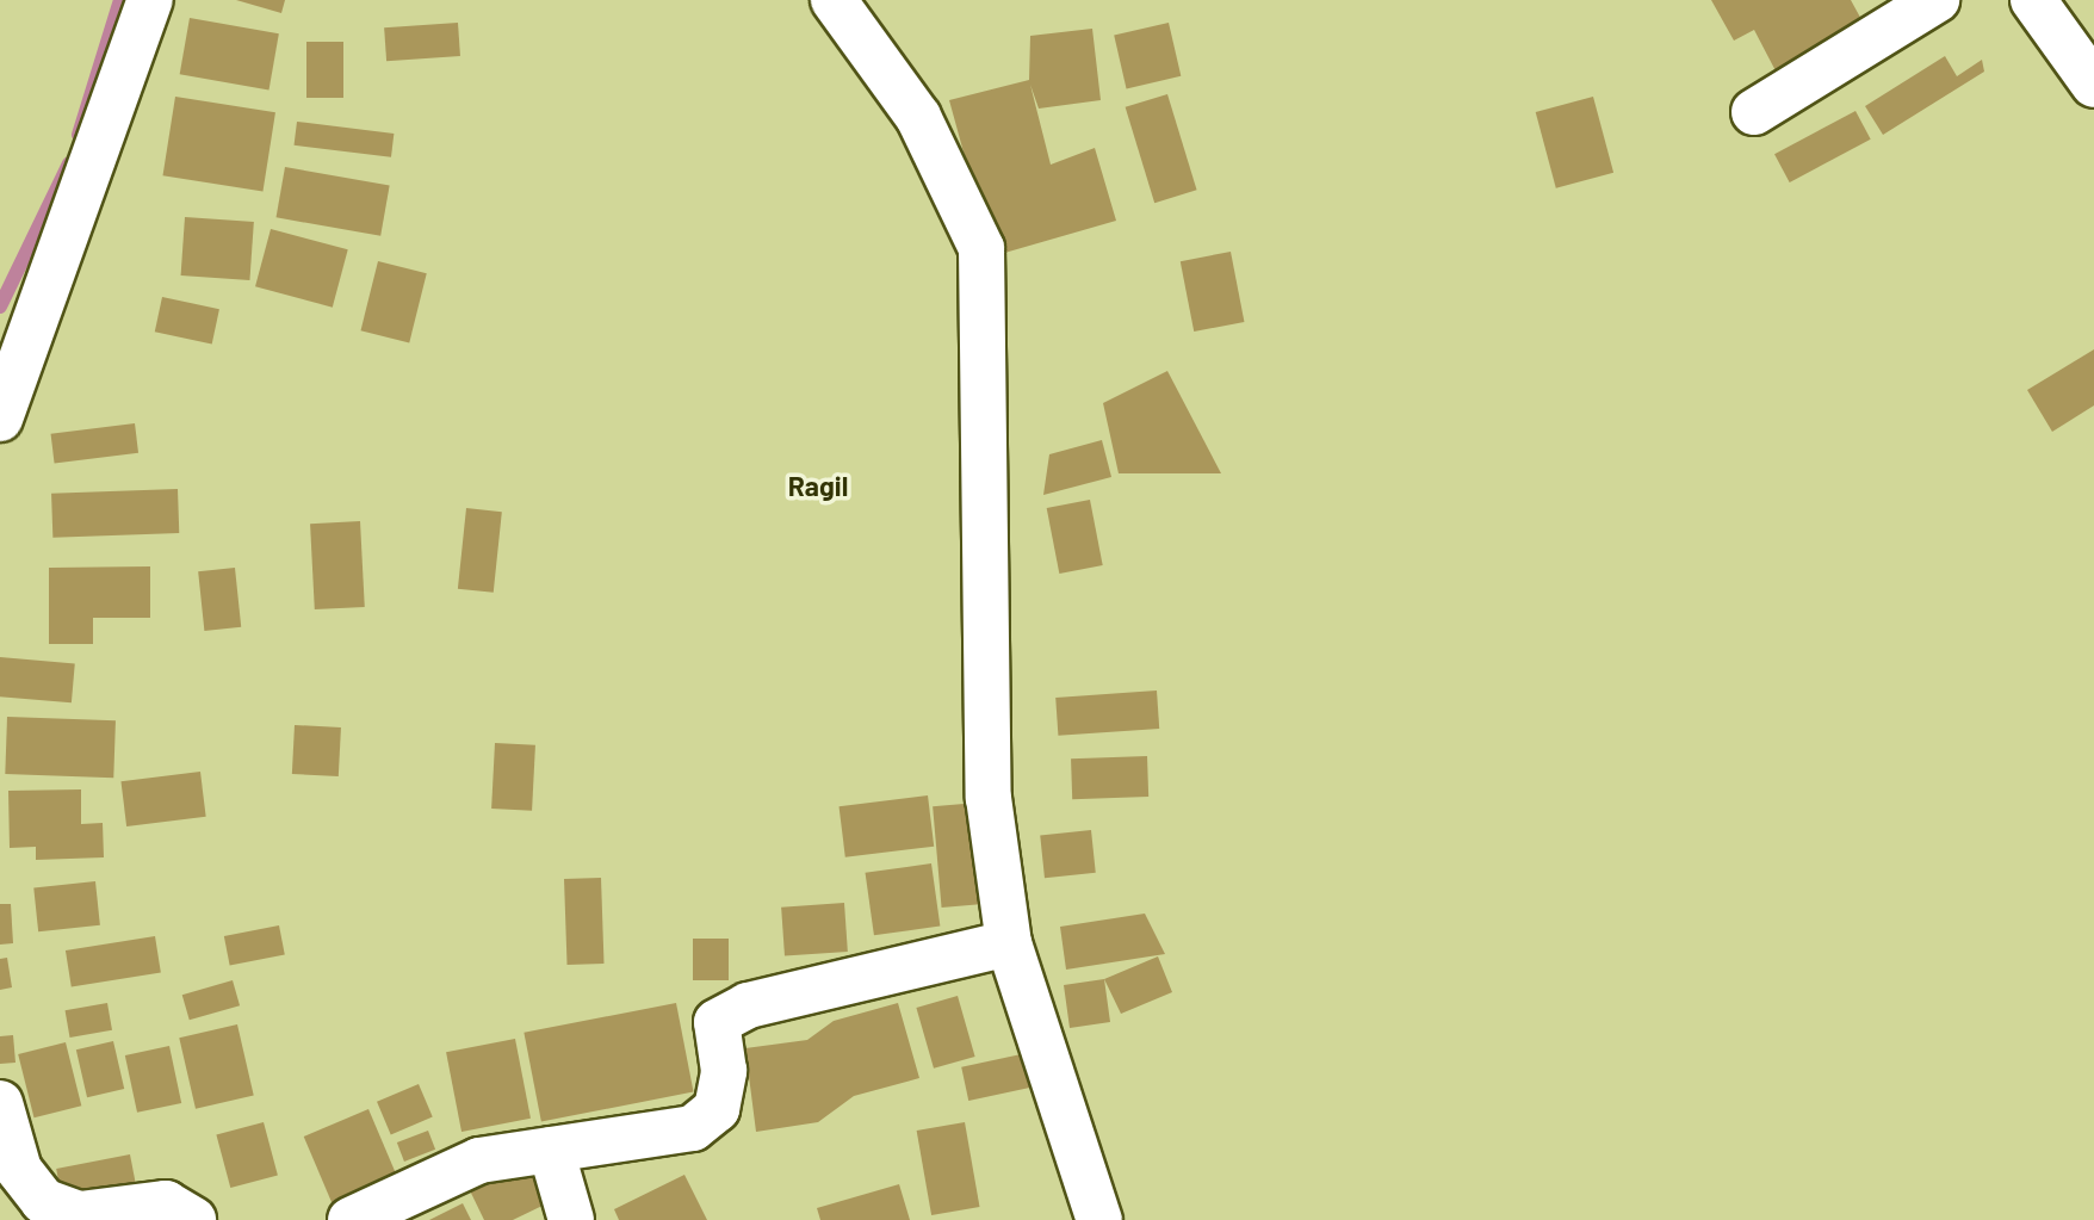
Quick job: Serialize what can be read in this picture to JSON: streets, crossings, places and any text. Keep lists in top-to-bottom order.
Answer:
{
  "districts": ["Ragil"]
}
